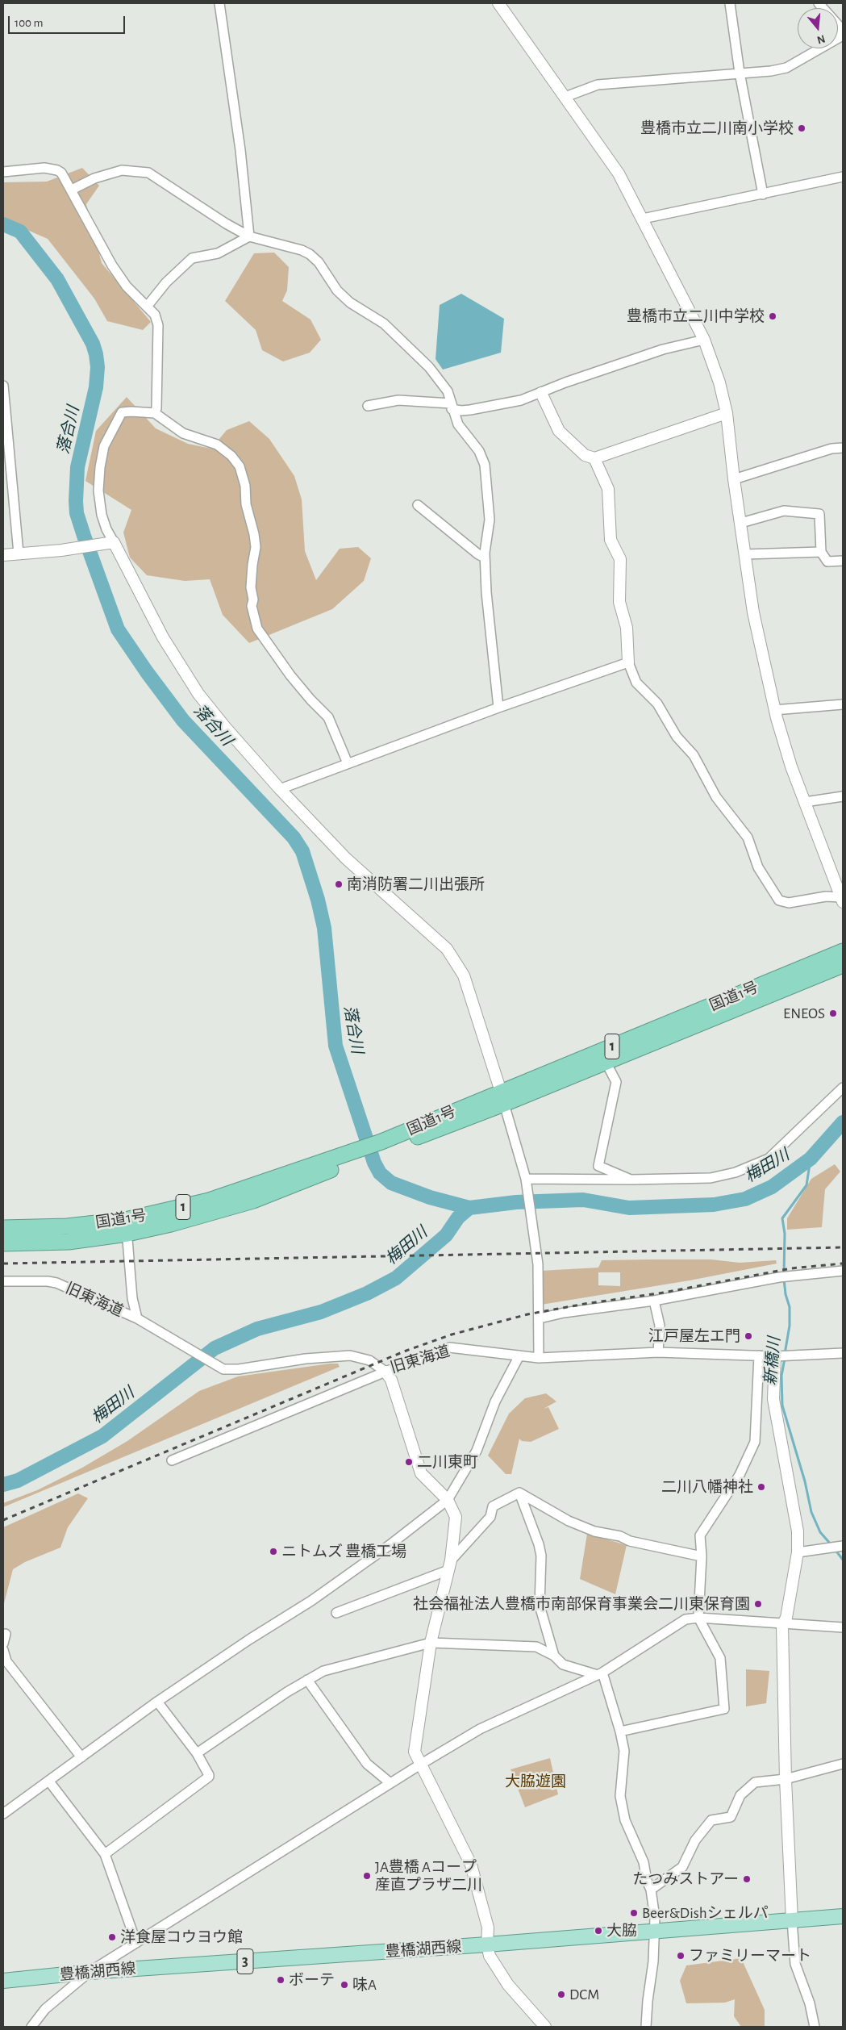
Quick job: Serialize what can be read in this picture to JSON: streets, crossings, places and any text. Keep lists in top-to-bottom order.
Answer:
{
  "streets": {
    "highway": ["国道1号", "1"],
    "main road": ["豊橋湖西線", "3"],
    "street": ["旧東海道"]
  },
  "water": ["落合川", "梅田川", "新橋川"],
  "parks": ["大脇遊園"],
  "places": [
    "豊橋市立二川南小学校",
    "豊橋市立二川中学校",
    "南消防署二川出張所",
    "ENEOS",
    "江戸屋左エ門",
    "二川東町",
    "二川八幡神社",
    "ニトムズ 豊橋工場",
    "社会福祉法人豊橋市南部保育事業会二川東保育園",
    "JA豊橋 Aコープ 産直プラザ二川",
    "たつみストアー",
    "Beer&Dishシェルパ",
    "大脇",
    "洋食屋コウヨウ館",
    "ファミリーマート",
    "ボーテ",
    "味A",
    "DCM"
  ],
  "scale_bar": "100 m",
  "north": "bottom"
}
